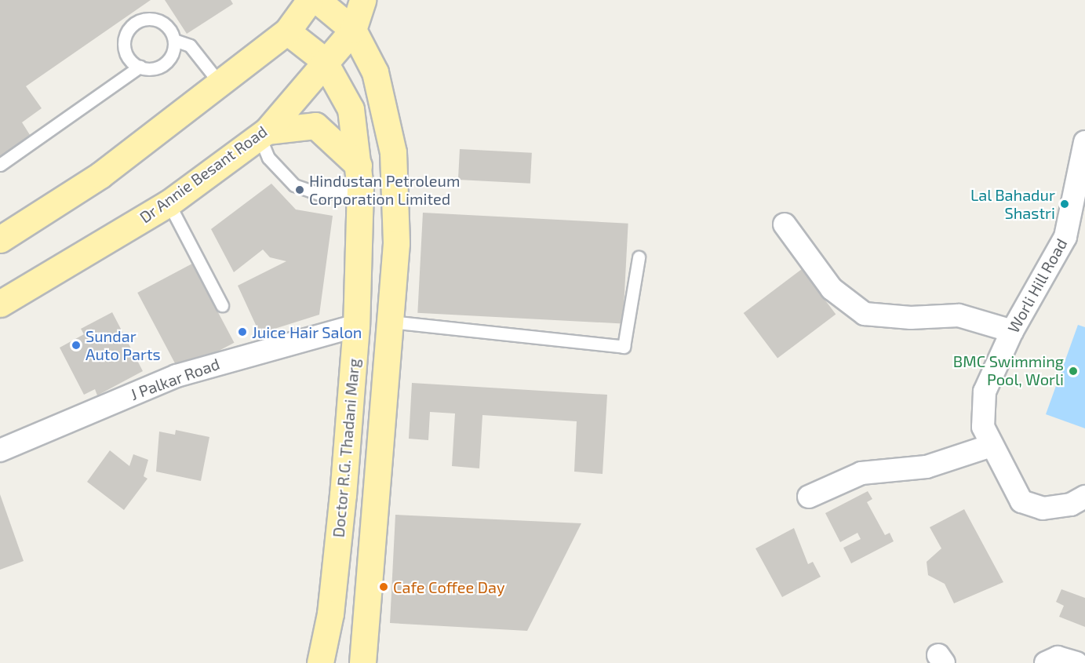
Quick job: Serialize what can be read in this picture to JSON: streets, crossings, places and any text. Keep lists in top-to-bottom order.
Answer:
{
  "streets": {
    "main road": ["Dr Annie Besant Road", "Doctor R.G. Thadani Marg"],
    "street": ["Worli Hill Road", "J Palkar Road"]
  },
  "crossings": [
    ["Dr Annie Besant Road", "Doctor R.G. Thadani Marg"],
    ["J Palkar Road", "Doctor R.G. Thadani Marg"]
  ],
  "places": [
    "Hindustan Petroleum Corporation Limited",
    "Lal Bahadur Shastri",
    "Juice Hair Salon",
    "Sundar Auto Parts",
    "BMC Swimming Pool, Worli",
    "Cafe Coffee Day"
  ]
}
